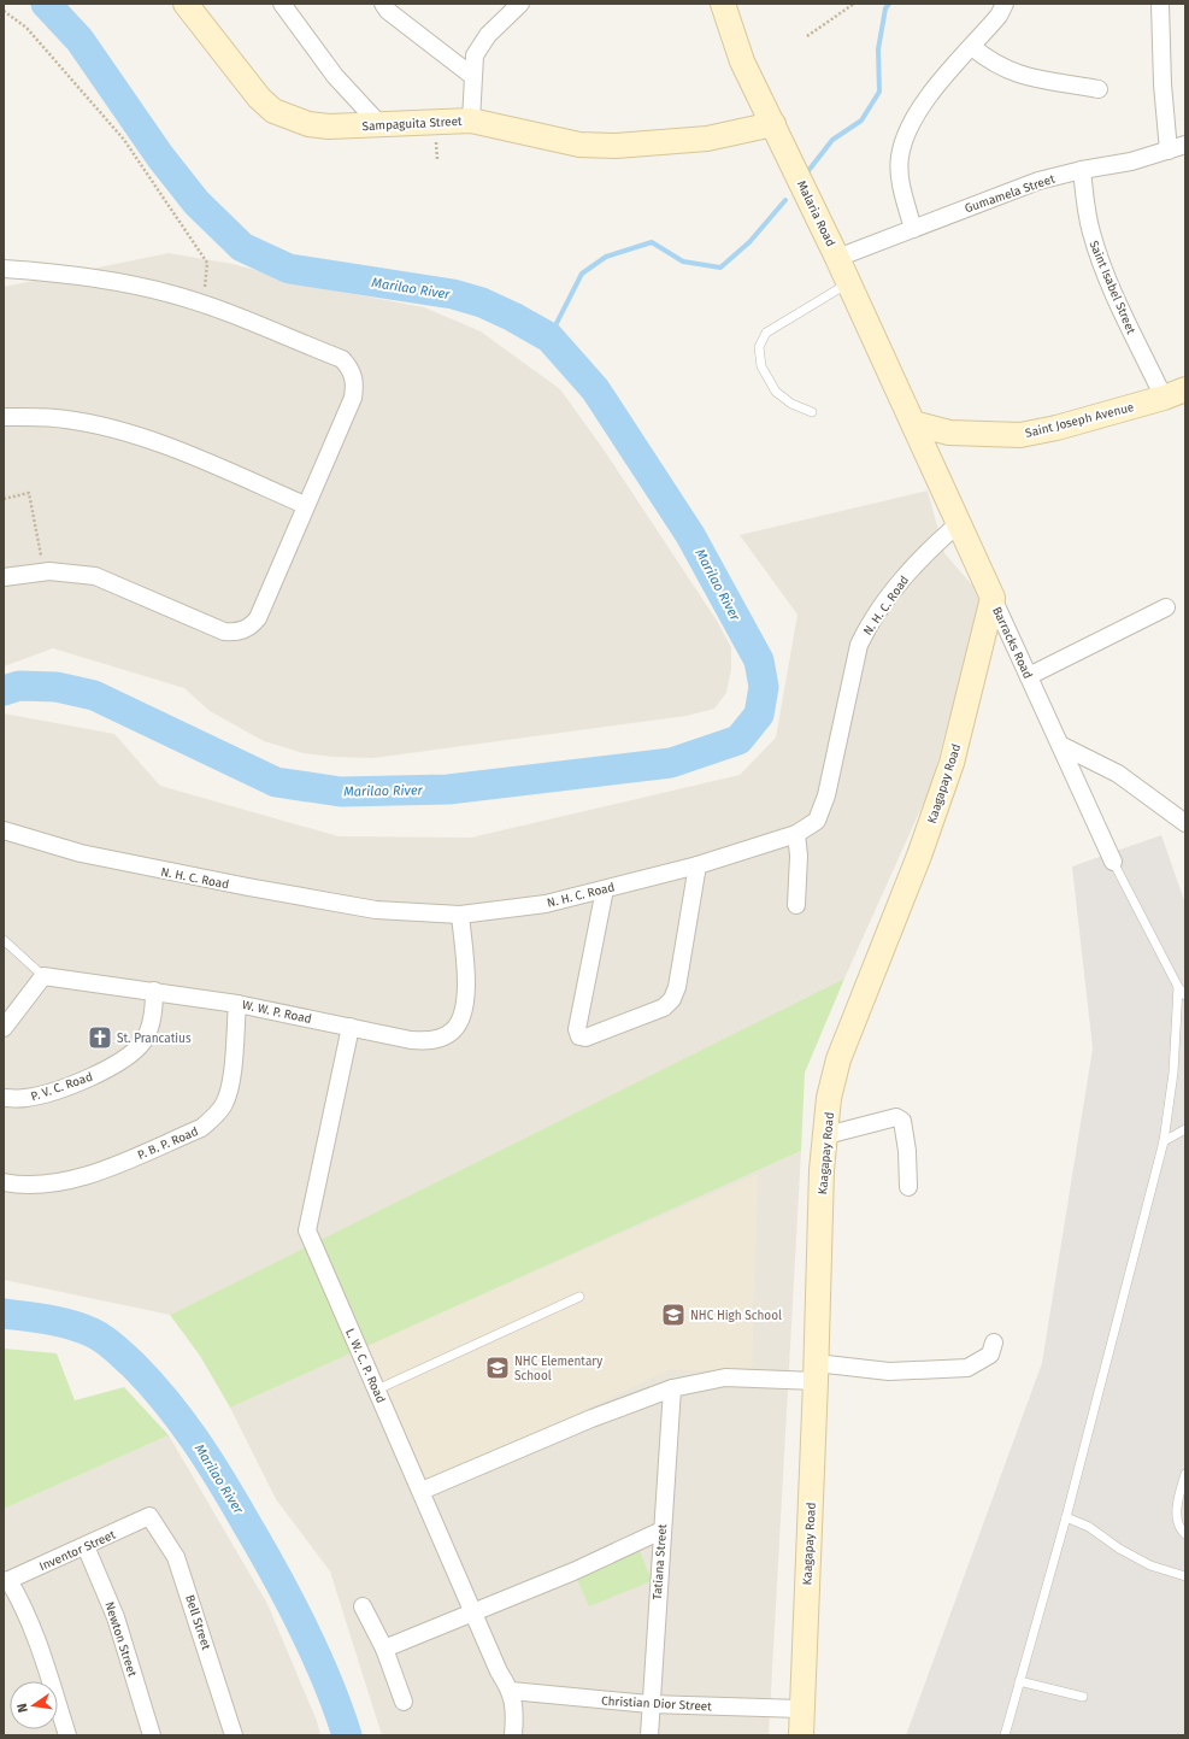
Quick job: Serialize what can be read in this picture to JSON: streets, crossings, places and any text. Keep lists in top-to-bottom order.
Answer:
{
  "streets": {
    "street": [
      "Sampaguita Street",
      "Gumamela Street",
      "Malaria Road",
      "Saint Isabel Street",
      "Saint Joseph Avenue",
      "N. H. C. Road",
      "Barracks Road",
      "Kaagapay Road",
      "W. W. P. Road",
      "P. V. C. Road",
      "P. B. P. Road",
      "L. W. C. P. Road",
      "Inventor Street",
      "Tatiana Street",
      "Bell Street",
      "Newton Street",
      "Christian Dior Street"
    ]
  },
  "crossings": [
    ["Sampaguita Street", "Malaria Road"],
    ["Gumamela Street", "Malaria Road"],
    ["Gumamela Street", "Saint Isabel Street"],
    ["Malaria Road", "Saint Joseph Avenue"],
    ["Malaria Road", "Barracks Road"],
    ["Saint Isabel Street", "Saint Joseph Avenue"],
    ["Saint Joseph Avenue", "Barracks Road"],
    ["N. H. C. Road", "Barracks Road"],
    ["N. H. C. Road", "W. W. P. Road"],
    ["Barracks Road", "Kaagapay Road"],
    ["Kaagapay Road", "Christian Dior Street"],
    ["W. W. P. Road", "P. V. C. Road"],
    ["W. W. P. Road", "P. B. P. Road"],
    ["W. W. P. Road", "L. W. C. P. Road"],
    ["L. W. C. P. Road", "Christian Dior Street"],
    ["Inventor Street", "Bell Street"],
    ["Inventor Street", "Newton Street"],
    ["Tatiana Street", "Christian Dior Street"]
  ],
  "water": ["Marilao River"],
  "places": {
    "church": ["St. Prancatius"],
    "school or university": ["NHC High School", "NHC Elementary School"]
  },
  "north": "left"
}
